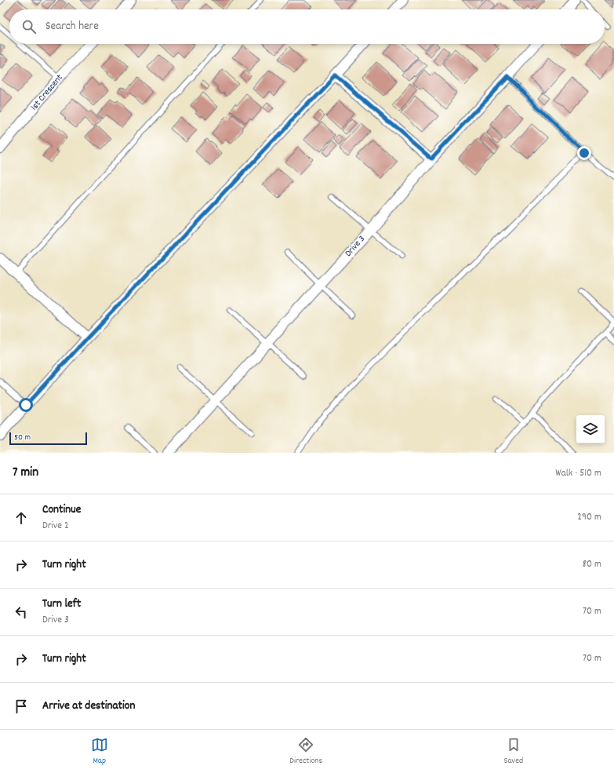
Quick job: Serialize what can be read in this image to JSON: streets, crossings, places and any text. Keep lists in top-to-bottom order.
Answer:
{
  "streets": {
    "street": ["1st Crescent", "Drive 3"]
  },
  "scale_bar": "50 m",
  "page": {
    "search": "Search here",
    "scale": "50 m",
    "heading": ["7 min", "Walk · 510 m"],
    "list": [
      ["Continue", "Drive 2", "290 m"],
      ["Turn right", "80 m"],
      ["Turn left", "Drive 3", "70 m"],
      ["Turn right", "70 m"],
      "Arrive at destination"
    ],
    "nav": ["Map", "Directions", "Saved"]
  }
}
